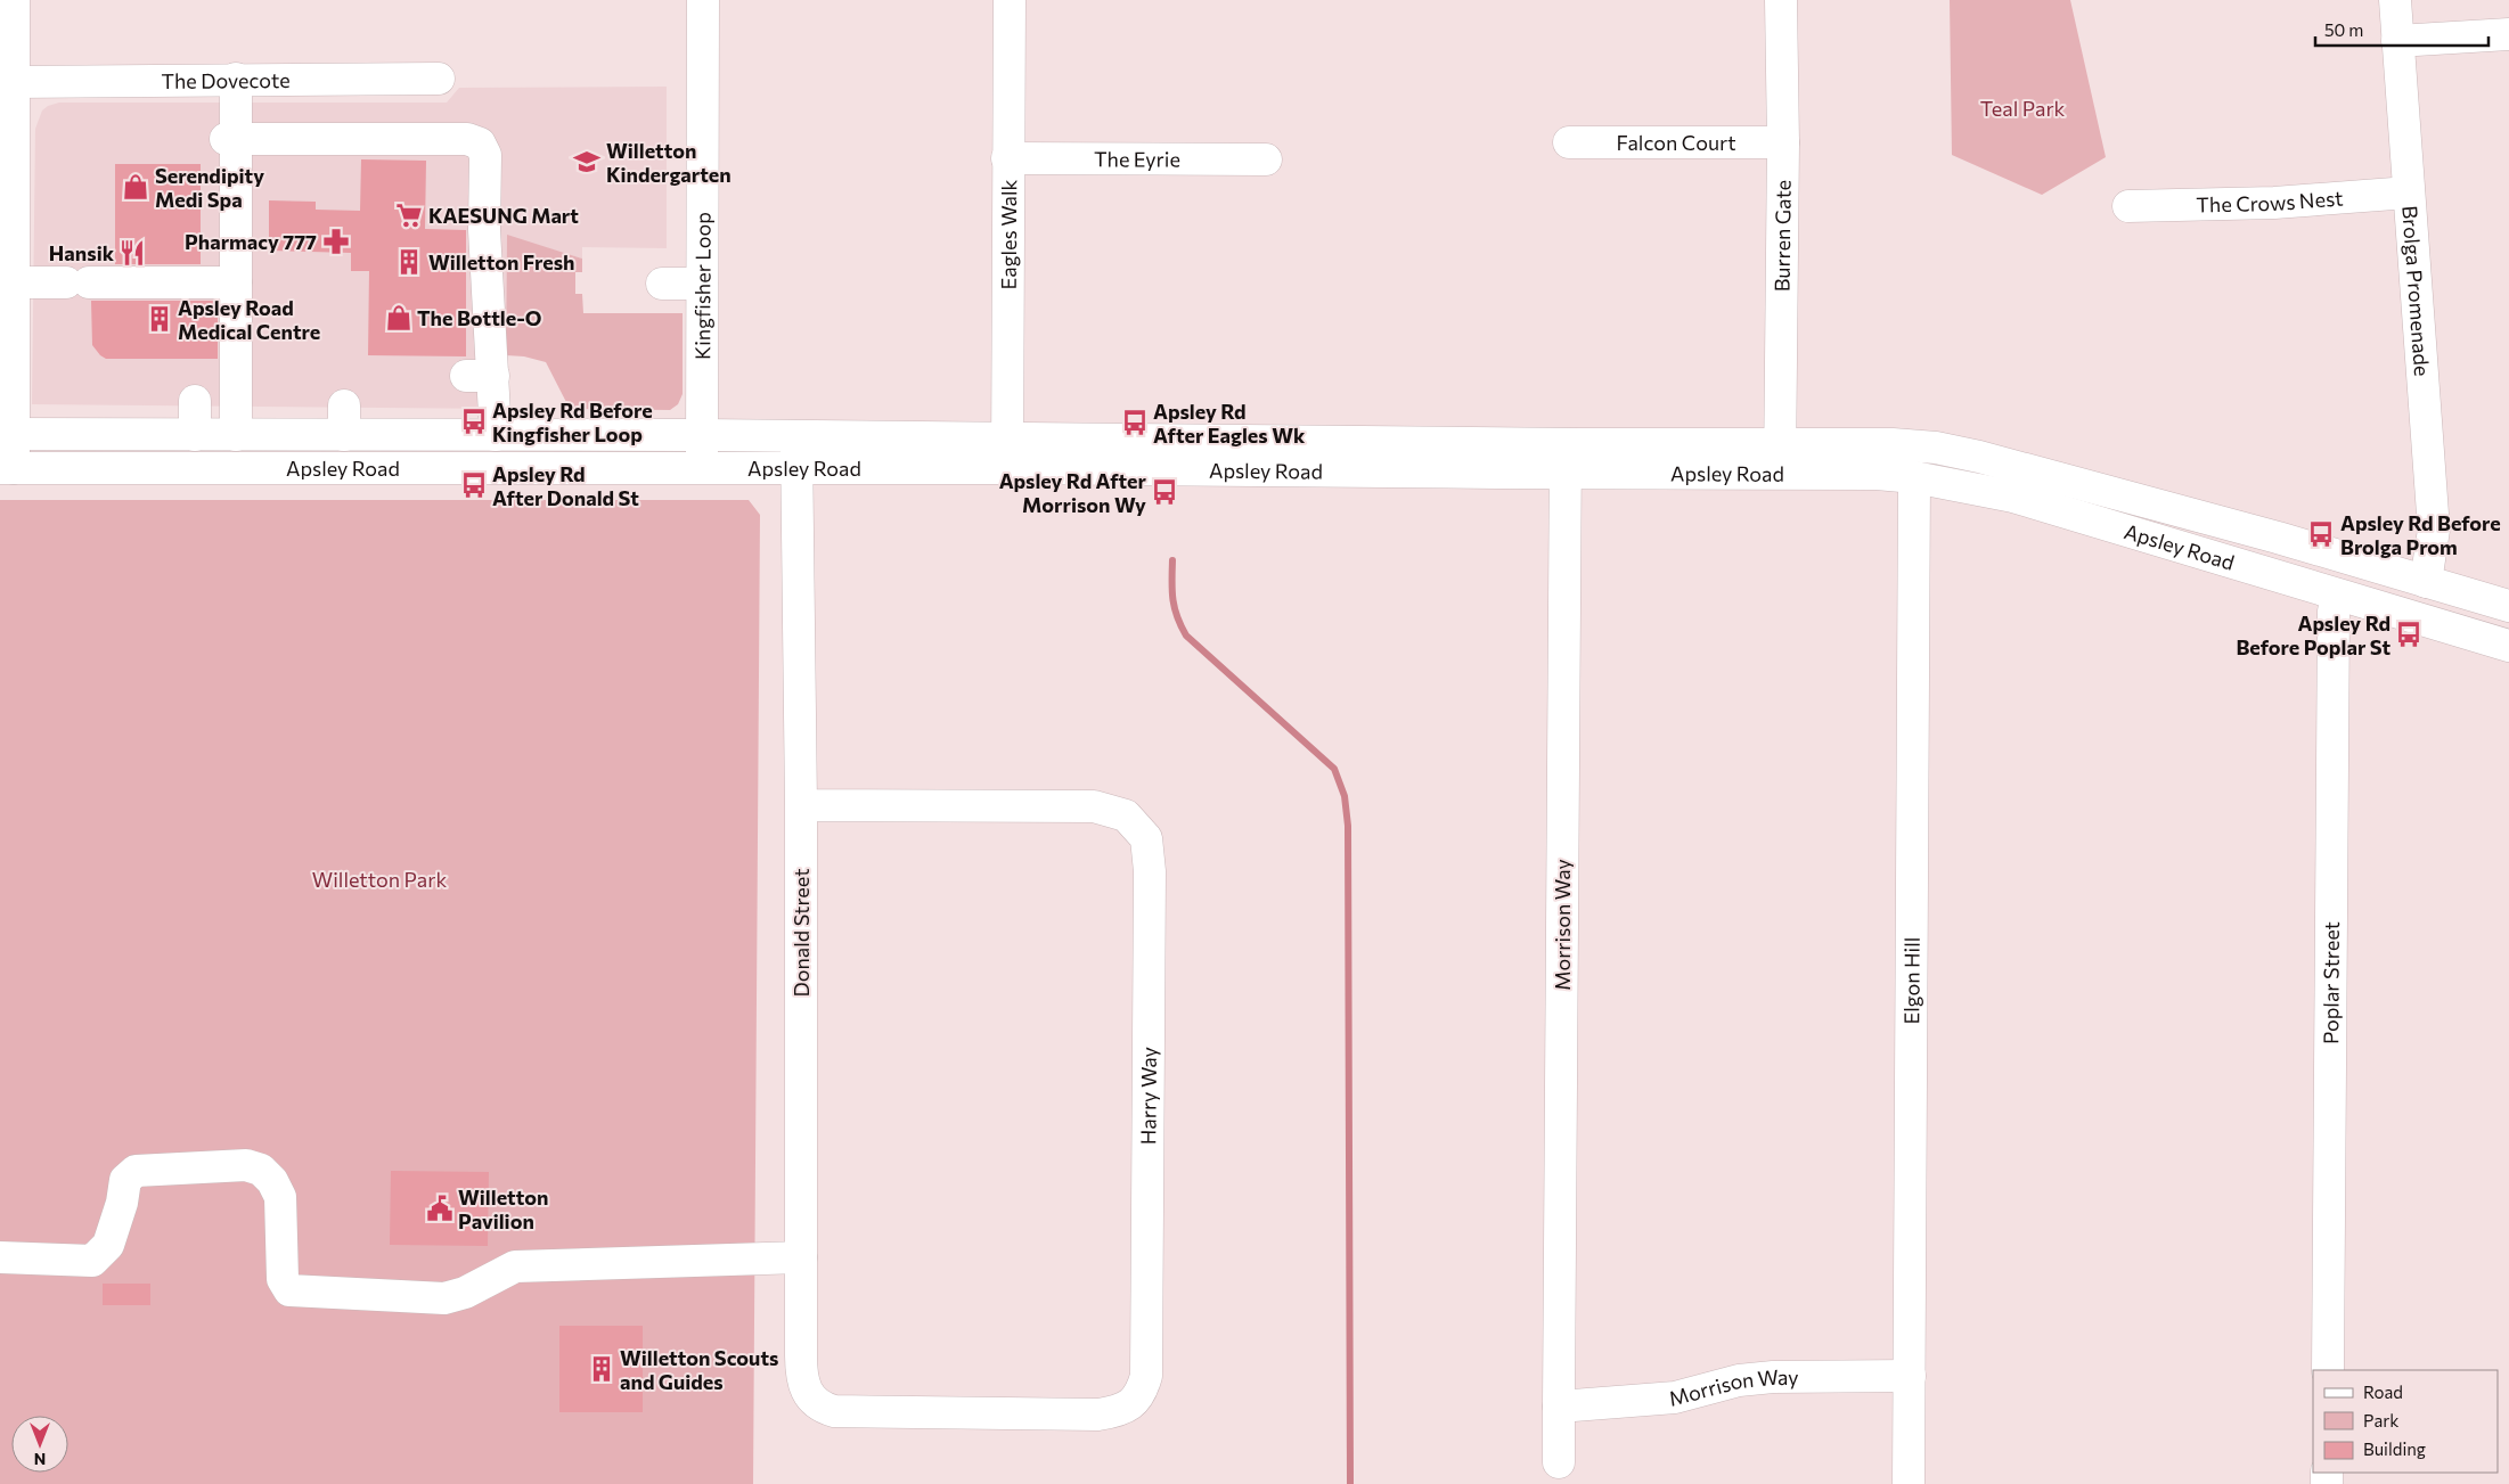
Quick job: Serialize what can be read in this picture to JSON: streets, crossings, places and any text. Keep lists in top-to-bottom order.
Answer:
{
  "streets": {
    "street": [
      "The Dovecote",
      "Falcon Court",
      "The Eyrie",
      "The Crows Nest",
      "Eagles Walk",
      "Burren Gate",
      "Kingfisher Loop",
      "Brolga Promenade",
      "Apsley Road",
      "Morrison Way",
      "Donald Street",
      "Elgon Hill",
      "Poplar Street",
      "Harry Way"
    ]
  },
  "crossings": [
    ["Falcon Court", "Burren Gate"],
    ["The Eyrie", "Eagles Walk"],
    ["The Crows Nest", "Brolga Promenade"],
    ["Eagles Walk", "Apsley Road"],
    ["Burren Gate", "Apsley Road"],
    ["Kingfisher Loop", "Apsley Road"],
    ["Brolga Promenade", "Apsley Road"],
    ["Apsley Road", "Morrison Way"],
    ["Apsley Road", "Donald Street"],
    ["Apsley Road", "Elgon Hill"],
    ["Apsley Road", "Poplar Street"],
    ["Morrison Way", "Elgon Hill"],
    ["Donald Street", "Harry Way"]
  ],
  "parks": ["Teal Park", "Willetton Park"],
  "places": {
    "school or university": ["Willetton Kindergarten"],
    "shop": ["Serendipity Medi Spa", "The Bottle-O"],
    "supermarket": ["KAESUNG Mart"],
    "pharmacy": ["Pharmacy 777"],
    "restaurant": ["Hansik"],
    "building": ["Willetton Fresh", "Apsley Road Medical Centre", "Willetton Scouts and Guides"],
    "bus stop": [
      "Apsley Rd Before Kingfisher Loop",
      "Apsley Rd After Eagles Wk",
      "Apsley Rd After Donald St",
      "Apsley Rd After Morrison Wy",
      "Apsley Rd Before Brolga Prom",
      "Apsley Rd Before Poplar St"
    ],
    "public building": ["Willetton Pavilion"]
  },
  "legend": ["Road", "Park", "Building"],
  "scale_bar": "50 m",
  "north": "bottom"
}
